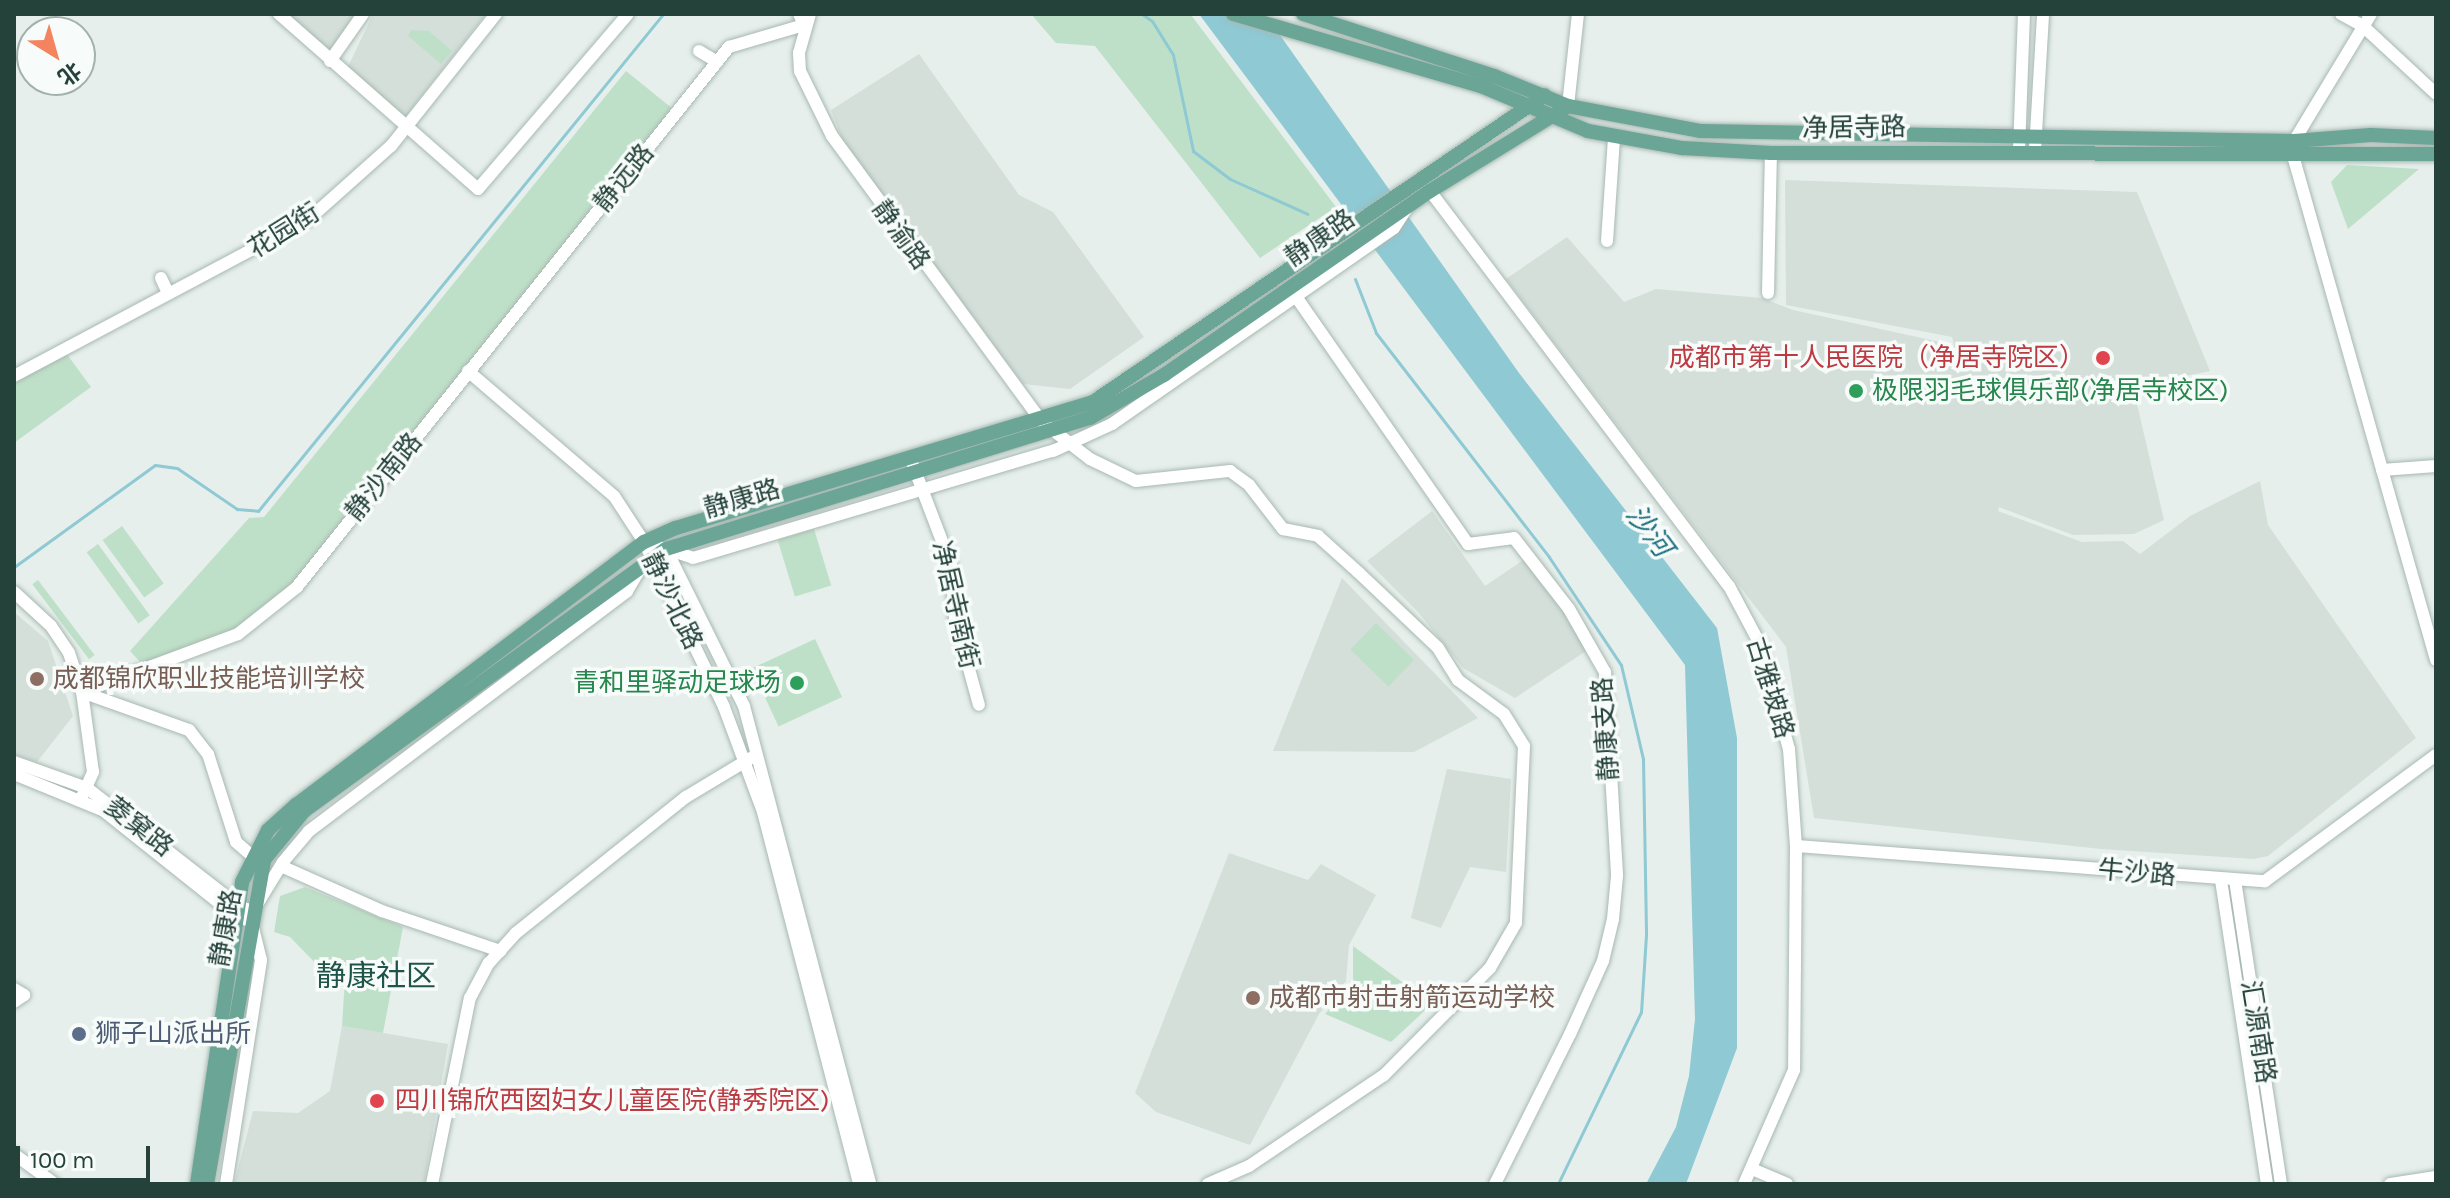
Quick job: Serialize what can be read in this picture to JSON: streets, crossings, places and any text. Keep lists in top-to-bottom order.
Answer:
{
  "streets": {
    "main road": ["净居寺路", "静康路"],
    "street": [
      "静远路",
      "花园街",
      "静渝路",
      "静沙南路",
      "静沙北路",
      "净居寺南街",
      "古雅坡路",
      "静康支路",
      "菱窠路",
      "牛沙路",
      "汇源南路"
    ]
  },
  "crossings": [
    ["净居寺路", "静康路"],
    ["静远路", "静渝路"],
    ["静远路", "静沙南路"],
    ["静渝路", "静康路"],
    ["静康路", "静沙北路"],
    ["静康路", "净居寺南街"],
    ["静康路", "古雅坡路"],
    ["静康路", "静康支路"],
    ["静康路", "菱窠路"],
    ["古雅坡路", "牛沙路"],
    ["牛沙路", "汇源南路"]
  ],
  "districts": ["静康社区"],
  "water": ["沙河"],
  "places": [
    "成都市第十人民医院（净居寺院区）",
    "极限羽毛球俱乐部(净居寺校区)",
    "成都锦欣职业技能培训学校",
    "青和里驿动足球场",
    "成都市射击射箭运动学校",
    "狮子山派出所",
    "四川锦欣西囡妇女儿童医院(静秀院区)"
  ],
  "scale_bar": "100 m",
  "north": "bottom right"
}
